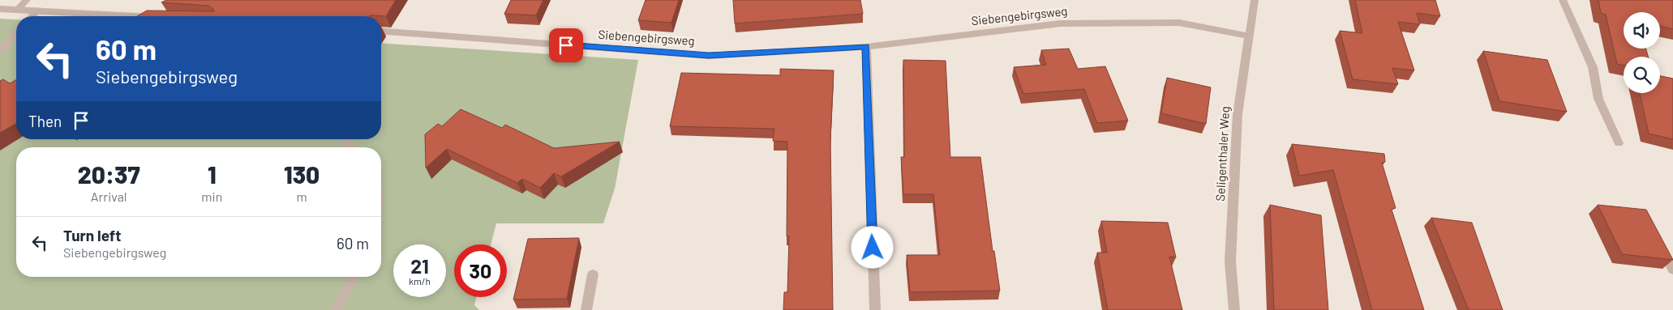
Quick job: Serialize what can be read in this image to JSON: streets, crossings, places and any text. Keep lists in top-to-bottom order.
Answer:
{
  "streets": {
    "street": ["Siebengebirgsweg", "Seligenthaler Weg"]
  },
  "crossings": [
    ["Siebengebirgsweg", "Seligenthaler Weg"]
  ],
  "page": {
    "turn": ["60 m", "Siebengebirgsweg"],
    "then": "Then",
    "eta": [
      "20:37",
      "Arrival",
      "1",
      "min",
      "130",
      "m"
    ],
    "list": [
      {
        "name": "Turn left",
        "note": "Siebengebirgsweg",
        "value": "60 m"
      }
    ],
    "speed": "21 km/h",
    "limit": "30"
  }
}
